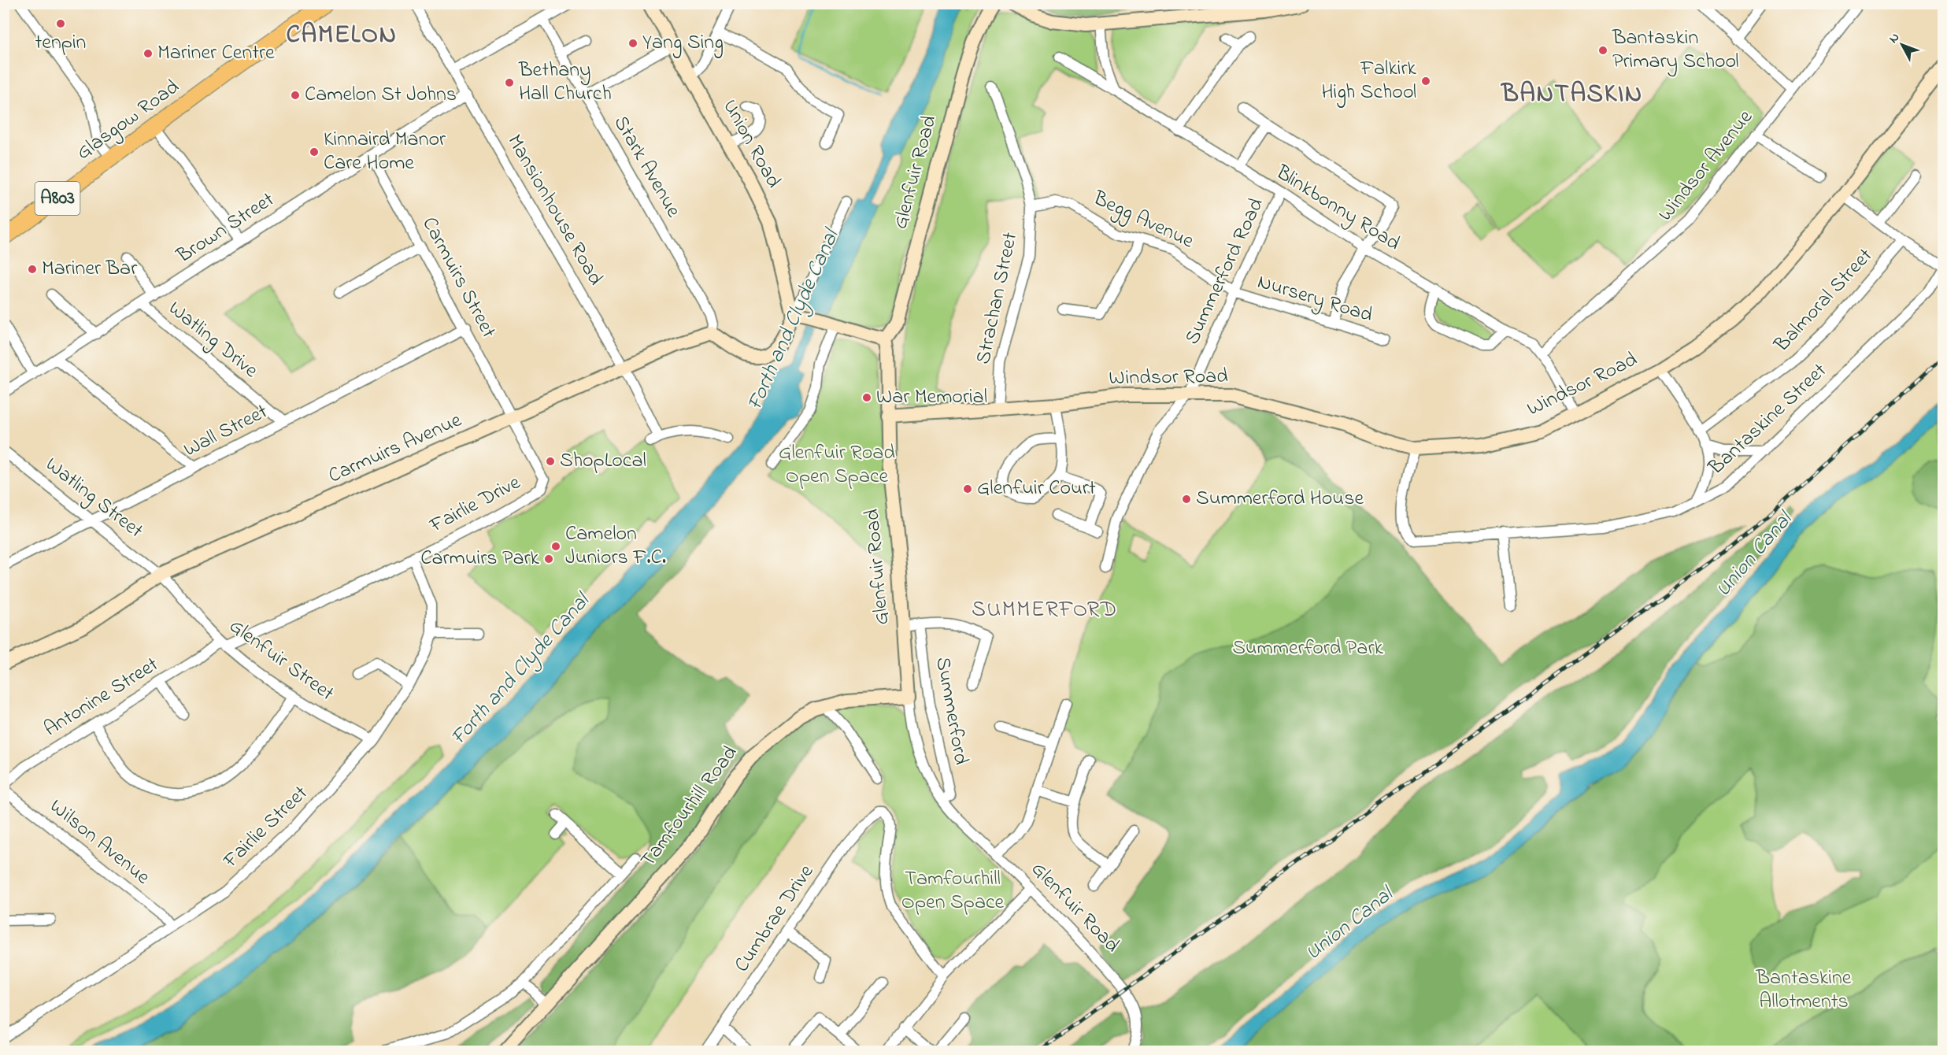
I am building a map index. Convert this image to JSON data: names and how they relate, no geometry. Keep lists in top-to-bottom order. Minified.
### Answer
{"streets":{"main road":["Glasgow Road","A803"],"street":["Union Road","Windsor Avenue","Stark Avenue","Glenfuir Road","Blinkbonny Road","Mansionhouse Road","Begg Avenue","Brown Street","Summerford Road","Carmuirs Street","Strachan Street","Nursery Road","Balmoral Street","Watling Drive","Windsor Road","Bantaskine Street","Wall Street","Carmuirs Avenue","Watling Street","Fairlie Drive","Glenfuir Street","Antonine Street","Summerford","Tamfourhill Road","Fairlie Street","Wilson Avenue","Cumbrae Drive"]},"crossings":[["Windsor Avenue","Blinkbonny Road"],["Stark Avenue","Carmuirs Avenue"],["Glenfuir Road","Windsor Road"],["Glenfuir Road","Summerford"],["Glenfuir Road","Tamfourhill Road"],["Blinkbonny Road","Summerford Road"],["Blinkbonny Road","Windsor Road"],["Mansionhouse Road","Brown Street"],["Mansionhouse Road","Carmuirs Avenue"],["Begg Avenue","Summerford Road"],["Begg Avenue","Strachan Street"],["Begg Avenue","Nursery Road"],["Brown Street","Carmuirs Street"],["Brown Street","Watling Drive"],["Summerford Road","Nursery Road"],["Summerford Road","Windsor Road"],["Carmuirs Street","Wall Street"],["Carmuirs Street","Carmuirs Avenue"],["Carmuirs Street","Fairlie Drive"],["Strachan Street","Windsor Road"],["Watling Drive","Wall Street"],["Windsor Road","Bantaskine Street"],["Wall Street","Watling Street"],["Carmuirs Avenue","Watling Street"],["Carmuirs Avenue","Fairlie Drive"],["Carmuirs Avenue","Glenfuir Street"],["Watling Street","Glenfuir Street"],["Fairlie Drive","Glenfuir Street"],["Fairlie Drive","Antonine Street"],["Fairlie Drive","Fairlie Street"],["Glenfuir Street","Antonine Street"],["Glenfuir Street","Fairlie Street"],["Antonine Street","Wilson Avenue"],["Fairlie Street","Wilson Avenue"]],"districts":["CAMELON","BANTASKIN","SUMMERFORD"],"water":["Forth and Clyde Canal","Union Canal"],"parks":["Glenfuir Road Open Space","Summerford Park","Tamfourhill Open Space","Bantaskine Allotments"],"places":["tenpin","Yang Sing","Bantaskin Primary School","Mariner Centre","Falkirk High School","Bethany Hall Church","Camelon St Johns","Kinnaird Manor Care Home","Mariner Bar","War Memorial","ShopLocal","Glenfuir Court","Summerford House","Camelon Juniors F.C.","Carmuirs Park"],"north":"top left"}
